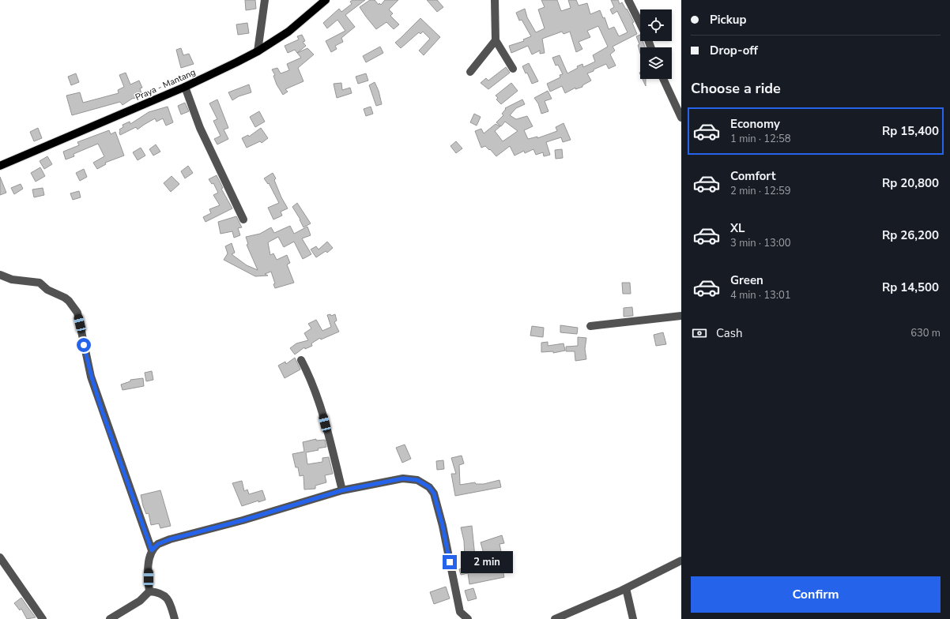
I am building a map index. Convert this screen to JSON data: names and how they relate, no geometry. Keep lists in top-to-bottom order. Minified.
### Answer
{"streets":{"main road":["Praya - Mantang"]},"page":{"banner":["Pickup","Drop-off"],"heading":"Choose a ride","list":[{"name":"Economy","note":"1 min · 12:58","value":"Rp 15,400"},{"name":"Comfort","note":"2 min · 12:59","value":"Rp 20,800"},{"name":"XL","note":"3 min · 13:00","value":"Rp 26,200"},{"name":"Green","note":"4 min · 13:01","value":"Rp 14,500"}],"pay":["Cash","630 m"],"bubble":"2 min","buttons":"Confirm"}}
